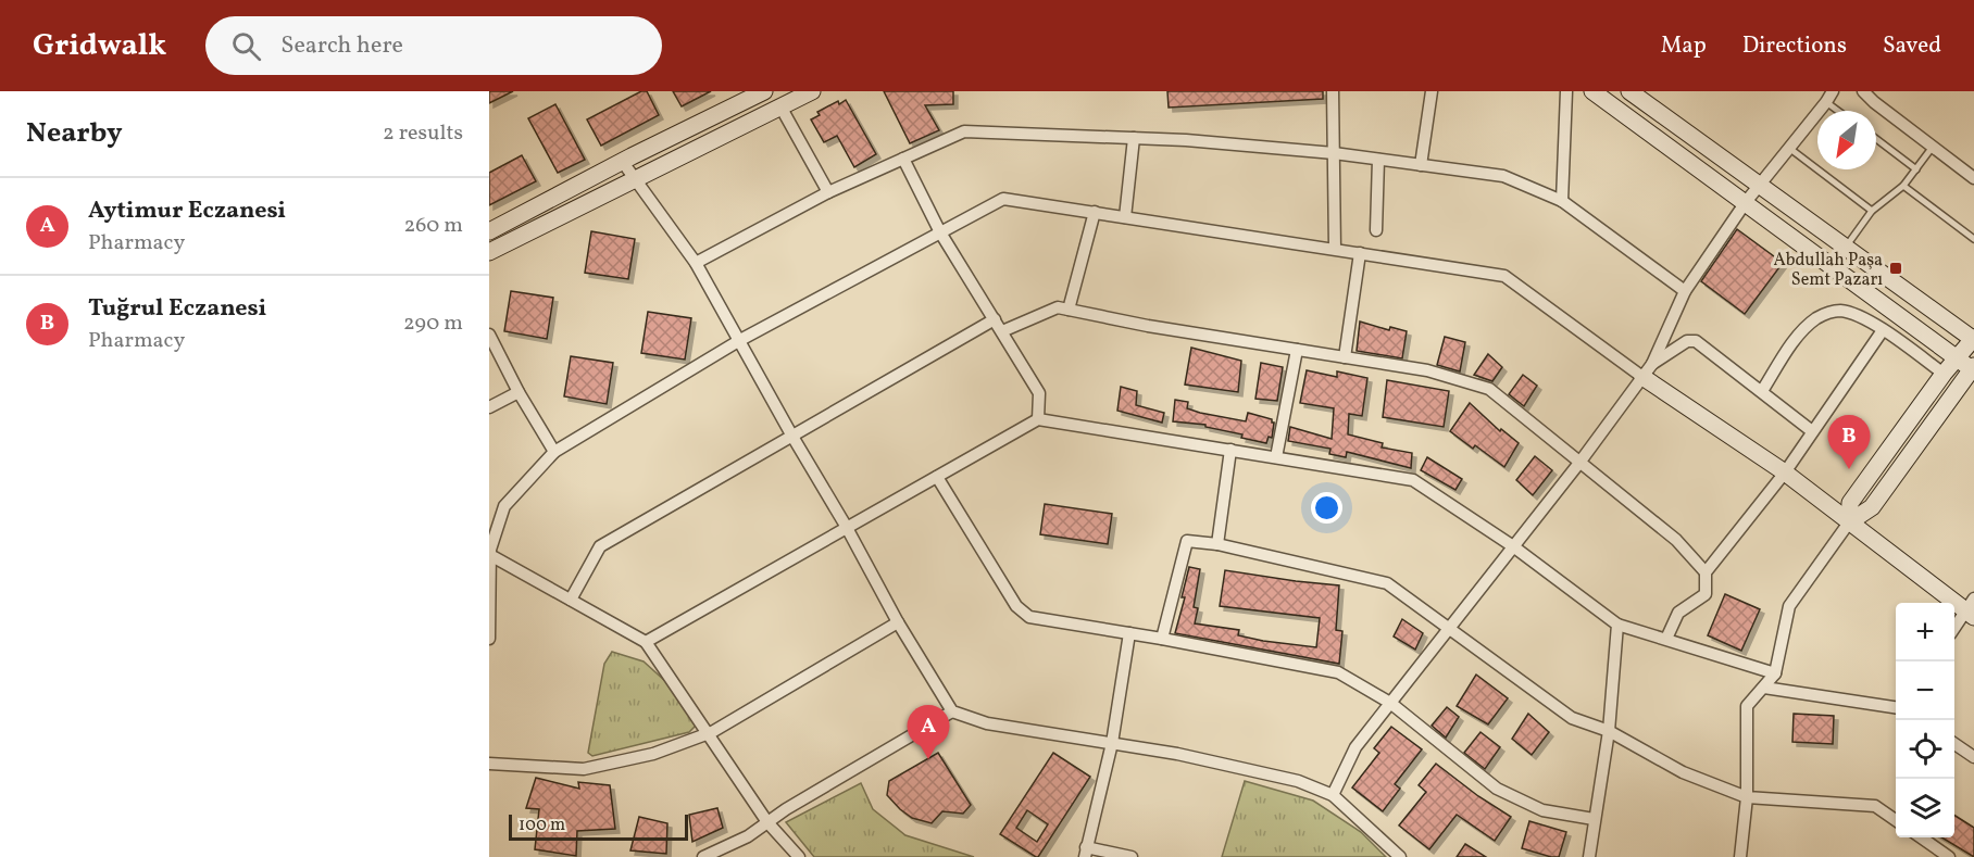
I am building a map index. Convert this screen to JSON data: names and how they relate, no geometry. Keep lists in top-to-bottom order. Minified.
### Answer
{"places":{"transit":["Abdullah Paşa Semt Pazarı"]},"scale_bar":"100 m","north":"bottom left","page":{"header":"Gridwalk","search":"Search here","nav":["Map","Directions","Saved"],"heading":["Nearby","2 results"],"list":[{"mark":"A","name":"Aytimur Eczanesi","note":"Pharmacy","value":"260 m"},{"mark":"B","name":"Tuğrul Eczanesi","note":"Pharmacy","value":"290 m"}],"pins":["B","A"],"map_buttons":["+","−"],"scale":"100 m"}}
